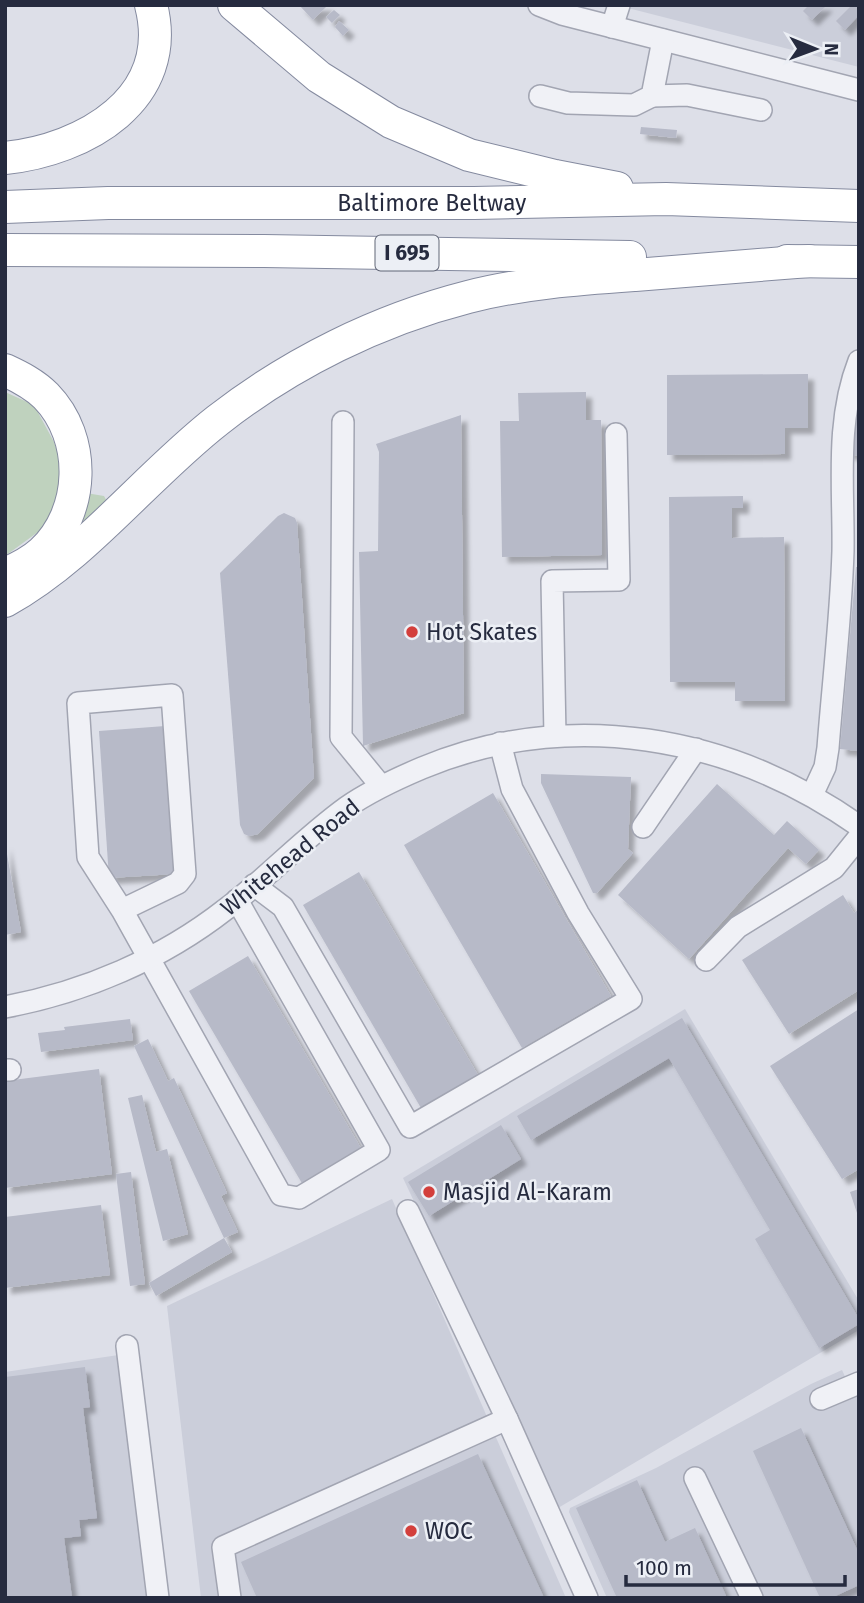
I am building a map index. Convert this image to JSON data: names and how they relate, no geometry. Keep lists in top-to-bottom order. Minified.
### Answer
{"streets":{"highway":["Baltimore Beltway","I 695"],"street":["Whitehead Road"]},"places":["Hot Skates","Masjid Al-Karam","WOC"],"scale_bar":"100 m","north":"right"}
